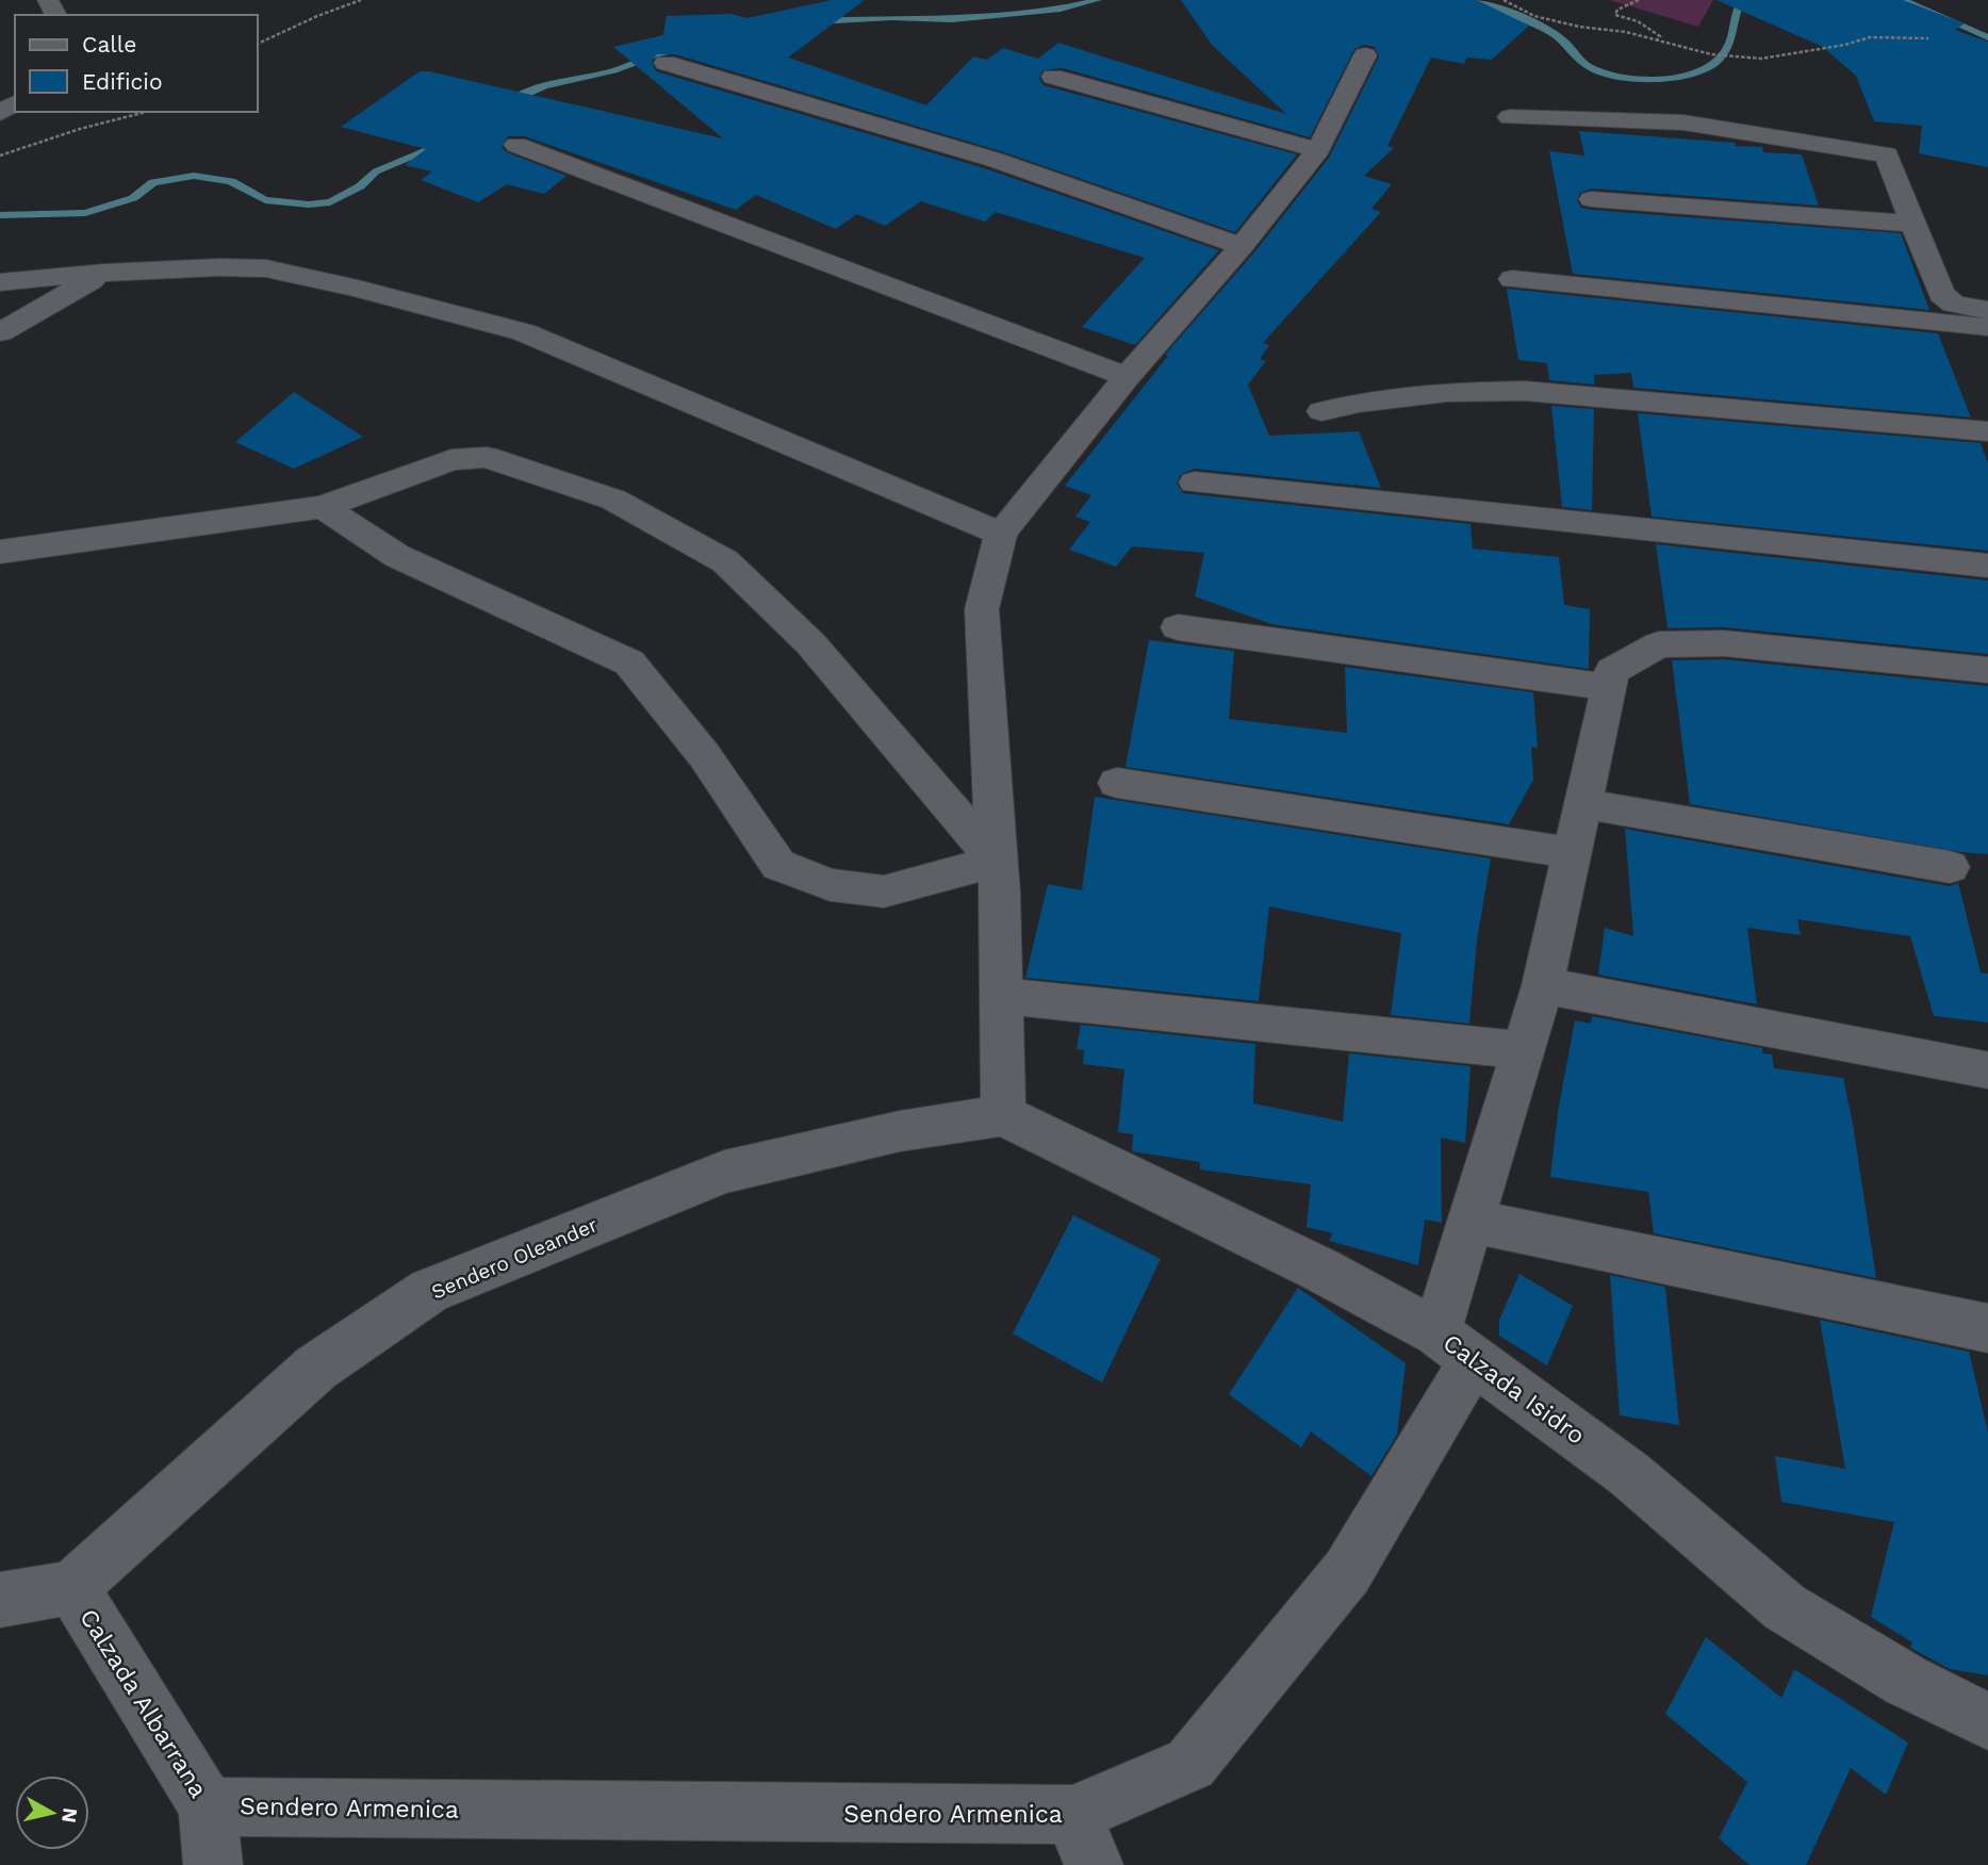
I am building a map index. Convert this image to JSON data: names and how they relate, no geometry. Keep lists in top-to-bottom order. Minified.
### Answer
{"streets":{"street":["Sendero Oleander","Calzada Isidro","Calzada Albarrana","Sendero Armenica"]},"crossings":[["Sendero Oleander","Calzada Isidro"],["Sendero Oleander","Calzada Albarrana"],["Calzada Isidro","Sendero Armenica"],["Calzada Albarrana","Sendero Armenica"]],"legend":["Calle","Edificio"],"north":"right"}
